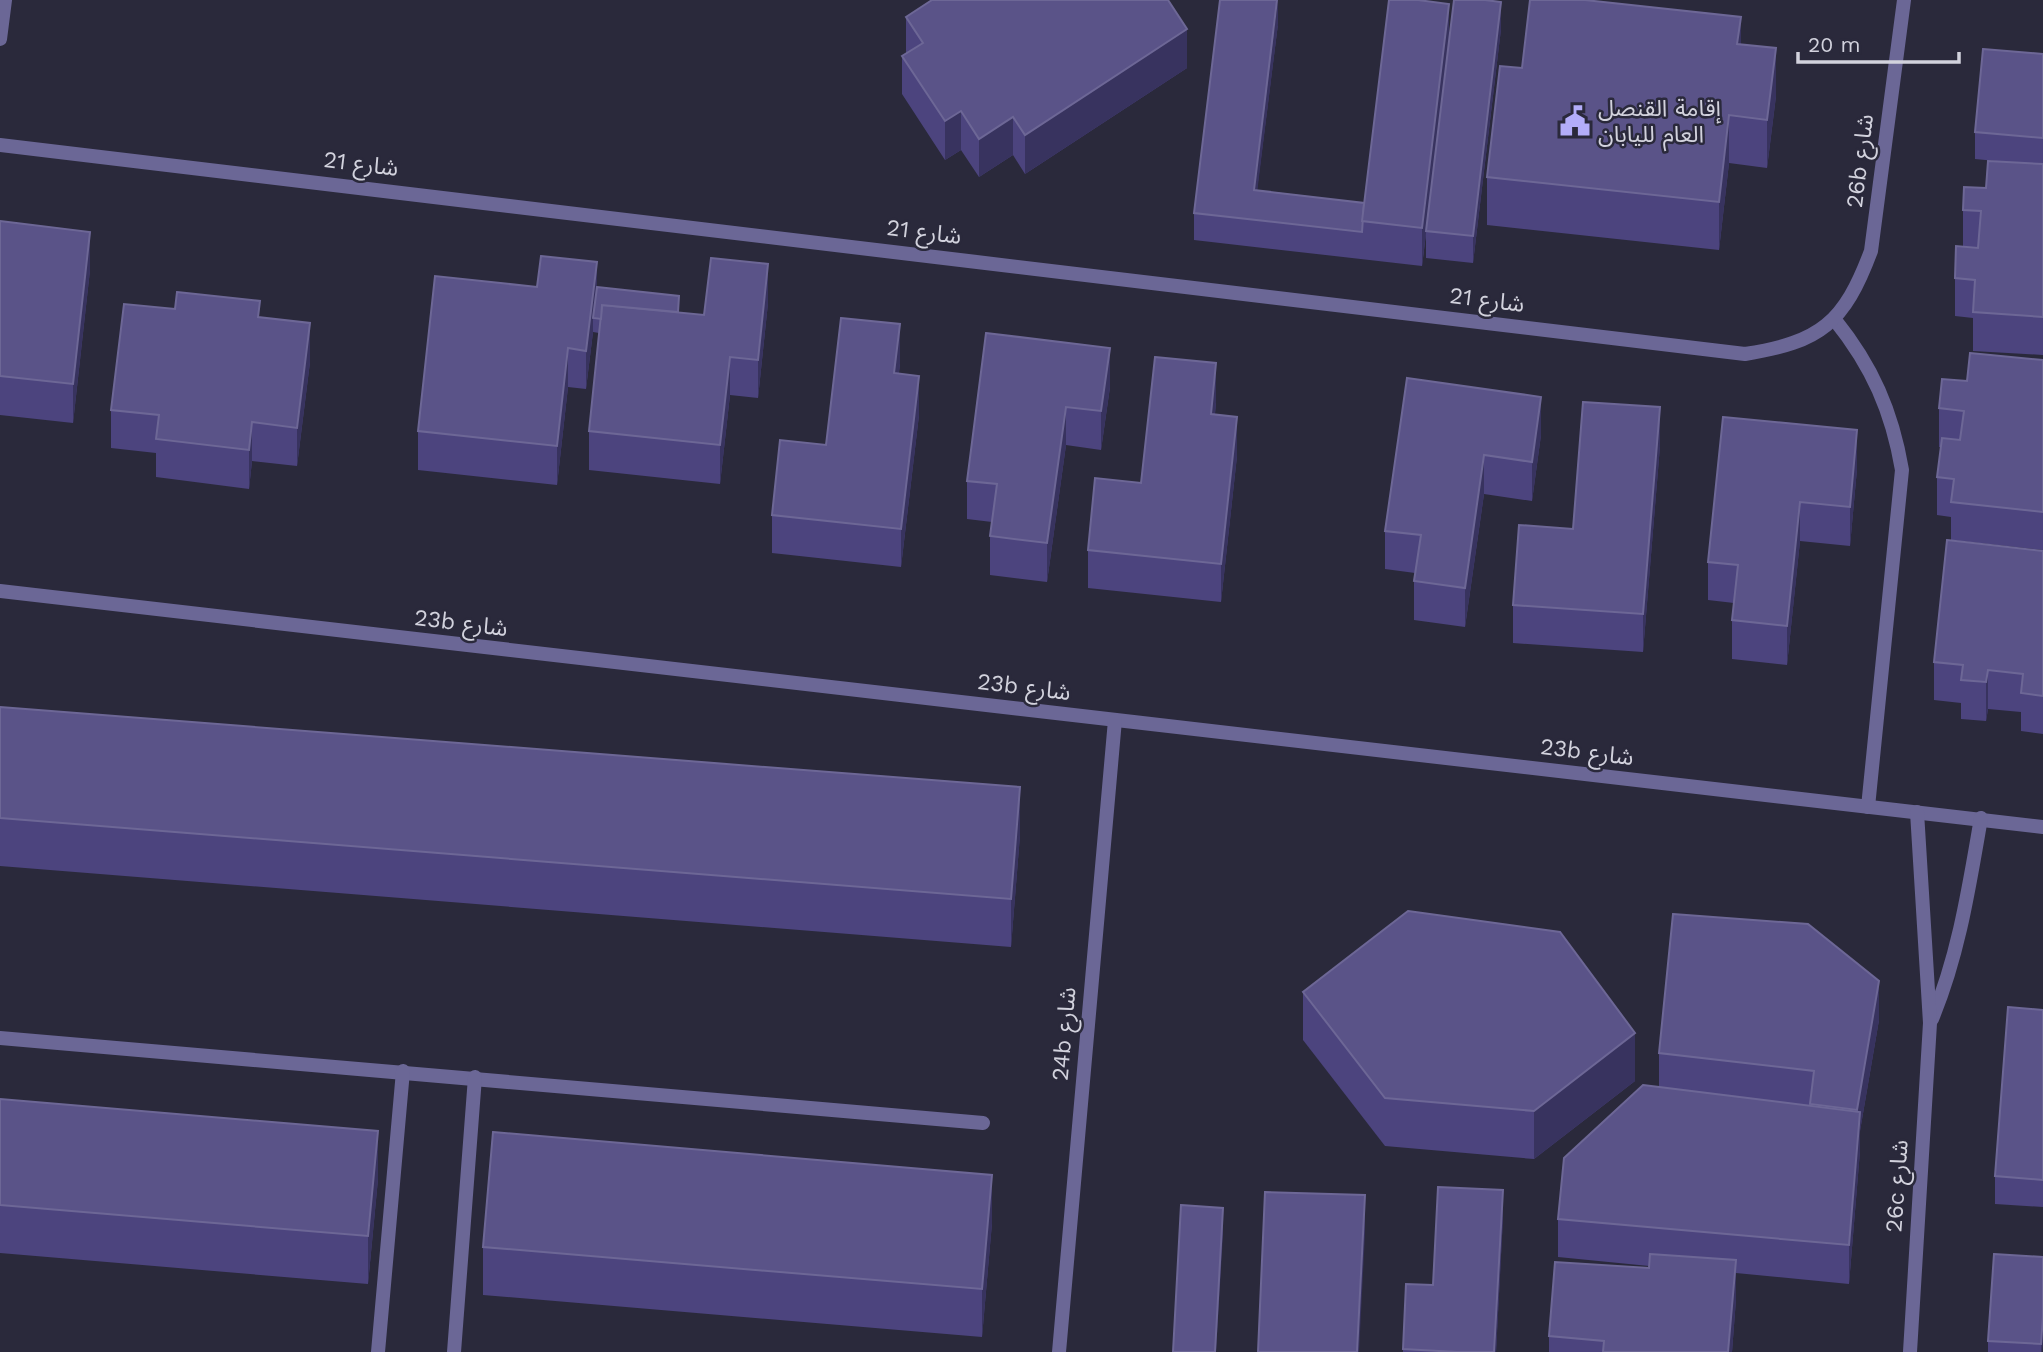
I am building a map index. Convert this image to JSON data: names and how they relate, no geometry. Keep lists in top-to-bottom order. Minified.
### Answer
{"streets":{"street":["26b شارع","شارع 21","23b شارع","24b شارع","26c شارع"]},"crossings":[["26b شارع","شارع 21"],["23b شارع","24b شارع"],["23b شارع","26c شارع"]],"places":{"public building":["إقامة القنصل العام لليابان"]},"scale_bar":"20 m"}
